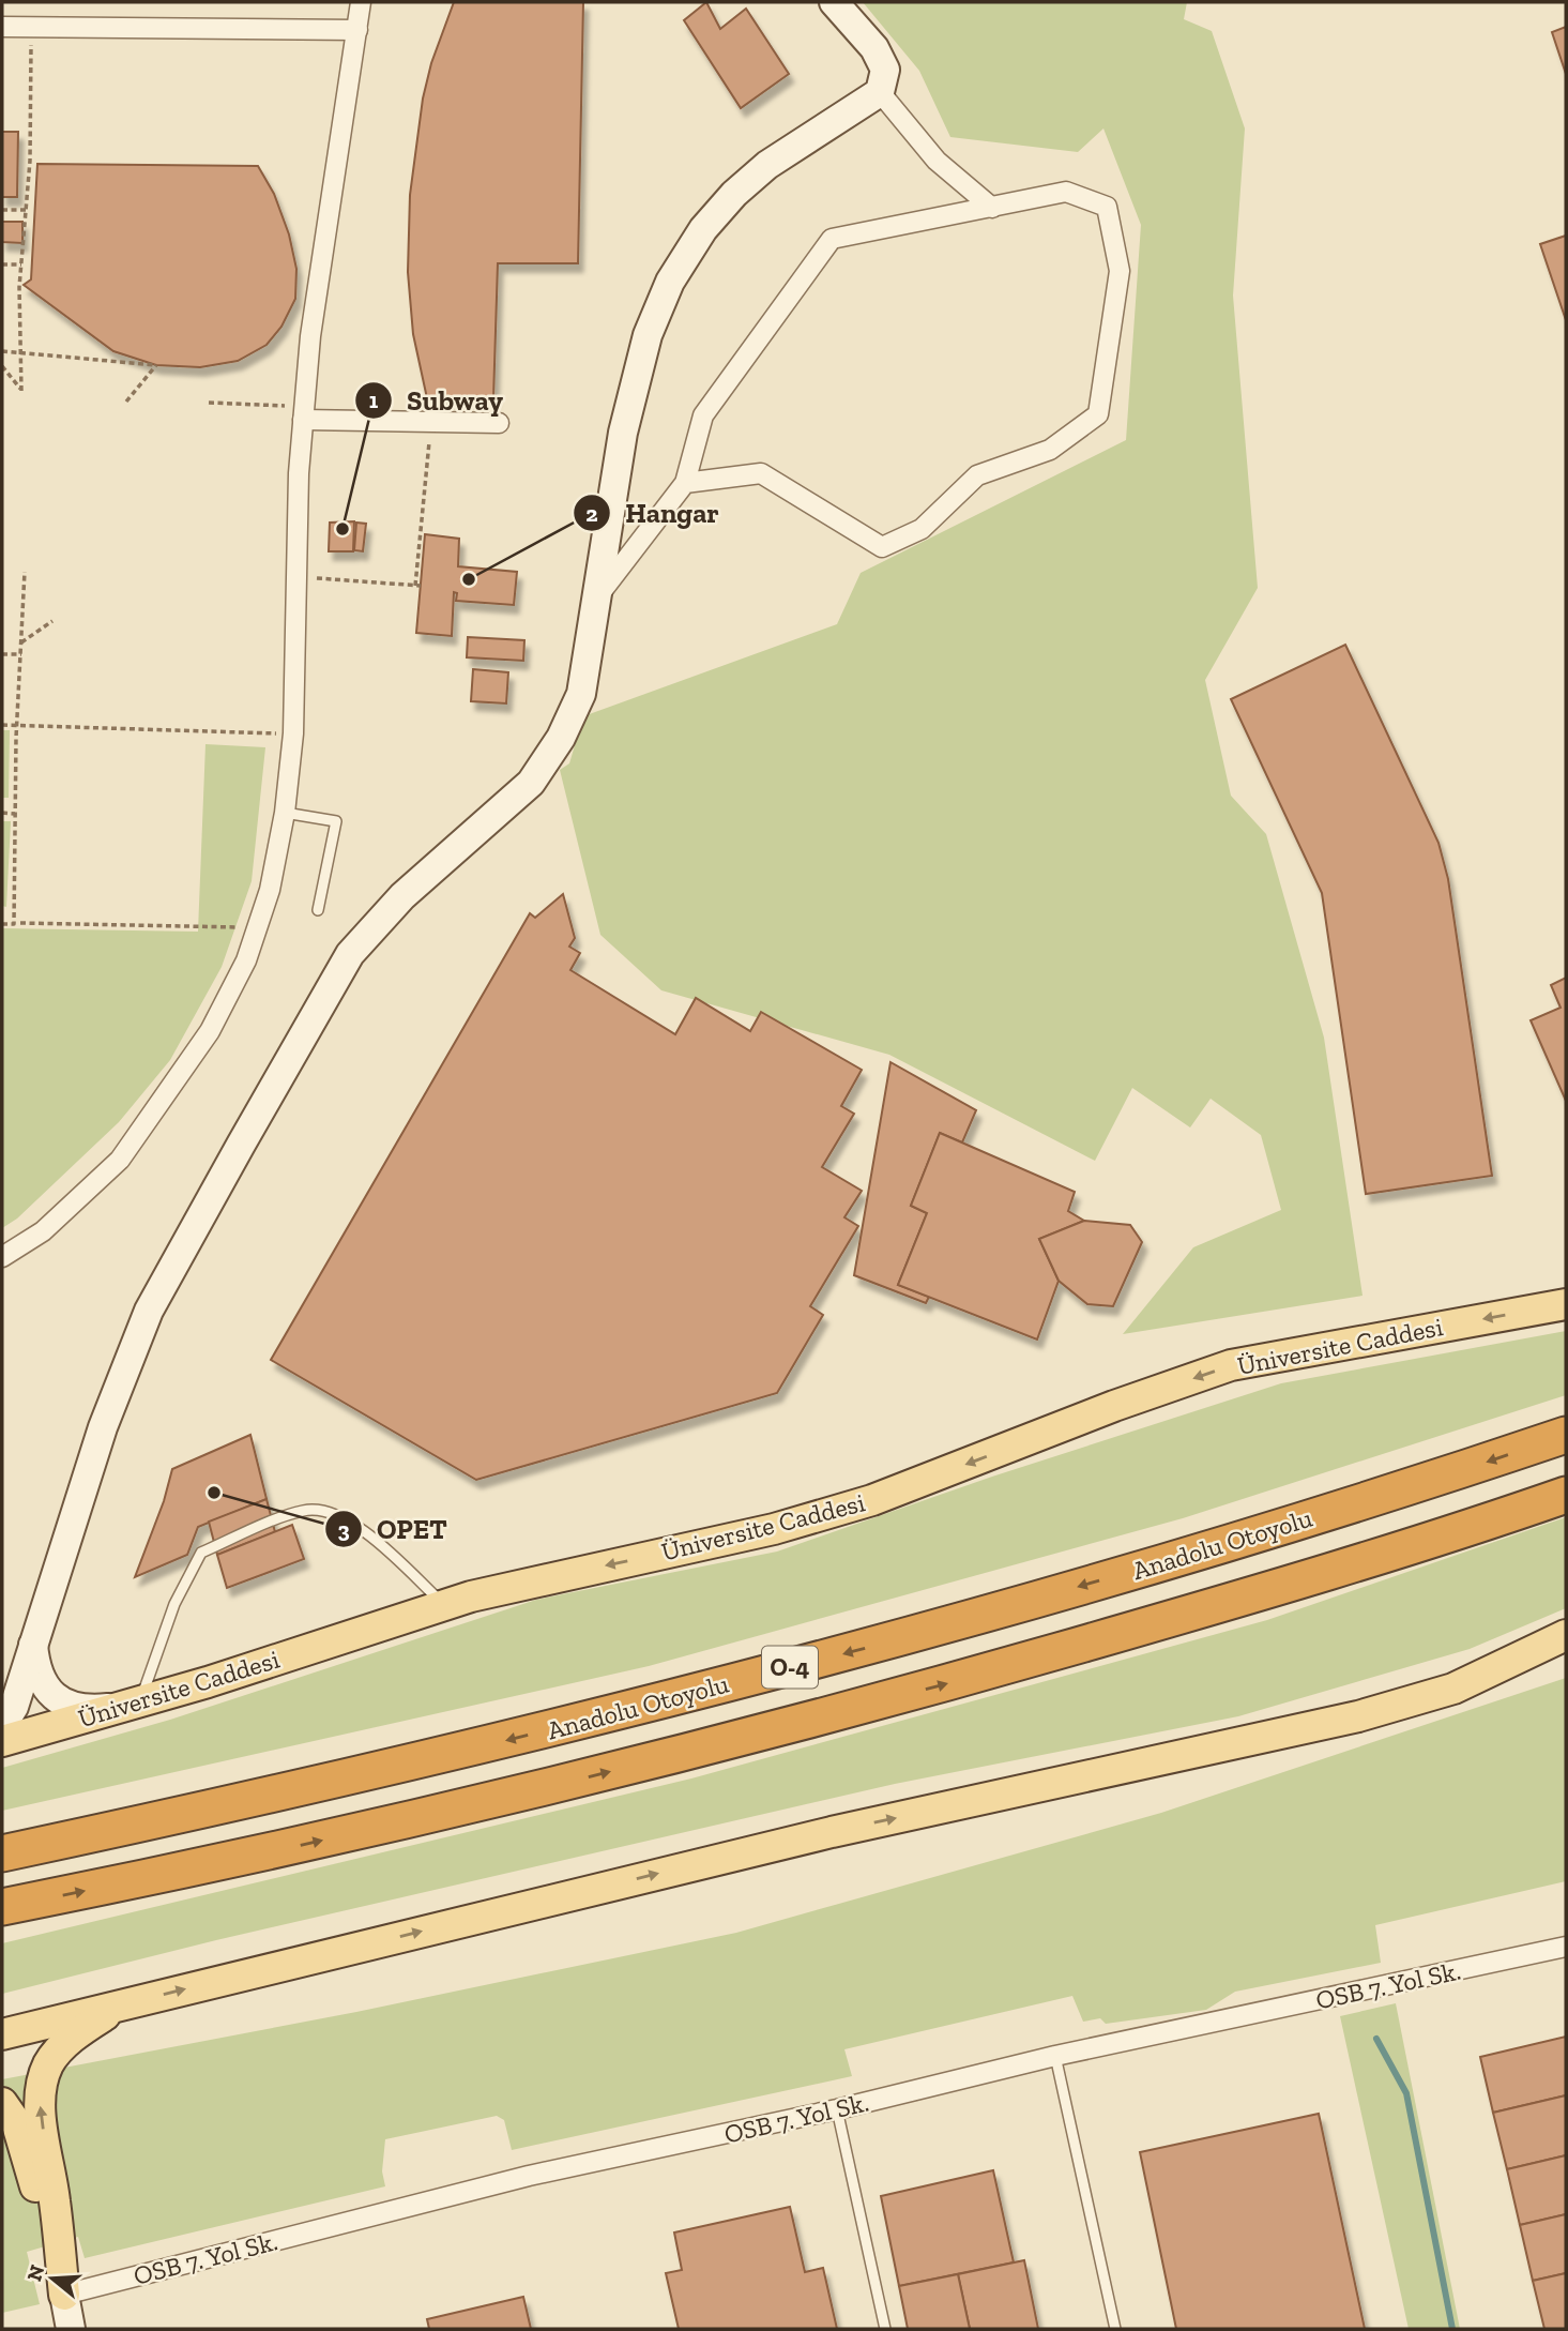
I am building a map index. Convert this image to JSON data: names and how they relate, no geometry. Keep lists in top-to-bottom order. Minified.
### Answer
{"streets":{"highway":["Anadolu Otoyolu","O-4"],"main road":["Üniversite Caddesi"],"street":["OSB 7. Yol Sk."]},"one_way":["Üniversite Caddesi"],"places":["Subway","Hangar","OPET"],"north":"left"}
